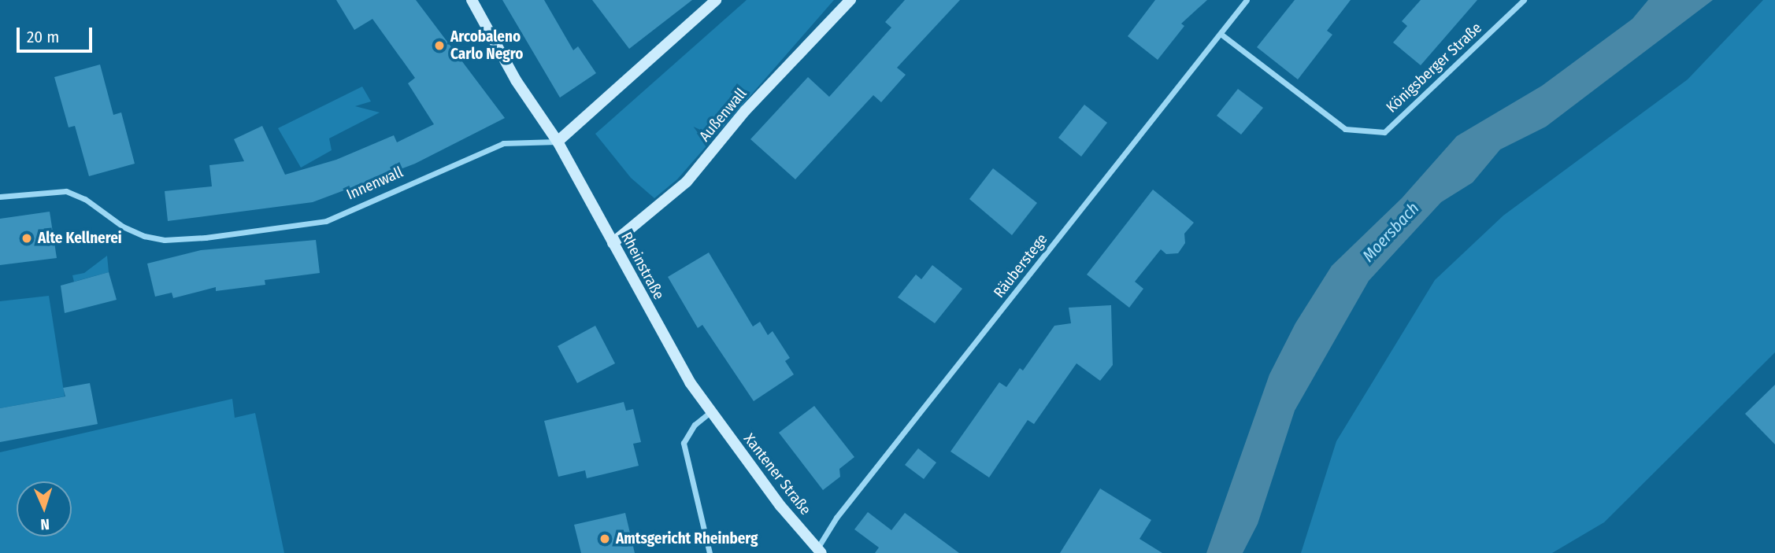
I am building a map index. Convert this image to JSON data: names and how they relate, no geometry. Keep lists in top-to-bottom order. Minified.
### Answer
{"streets":{"street":["Königsberger Straße","Außenwall","Innenwall","Rheinstraße","Räuberstege","Xantener Straße"]},"crossings":[["Königsberger Straße","Räuberstege"],["Außenwall","Rheinstraße"],["Innenwall","Rheinstraße"],["Rheinstraße","Xantener Straße"],["Räuberstege","Xantener Straße"]],"water":["Moersbach"],"places":["Arcobaleno Carlo Negro","Alte Kellnerei","Amtsgericht Rheinberg"],"scale_bar":"20 m","north":"bottom"}
